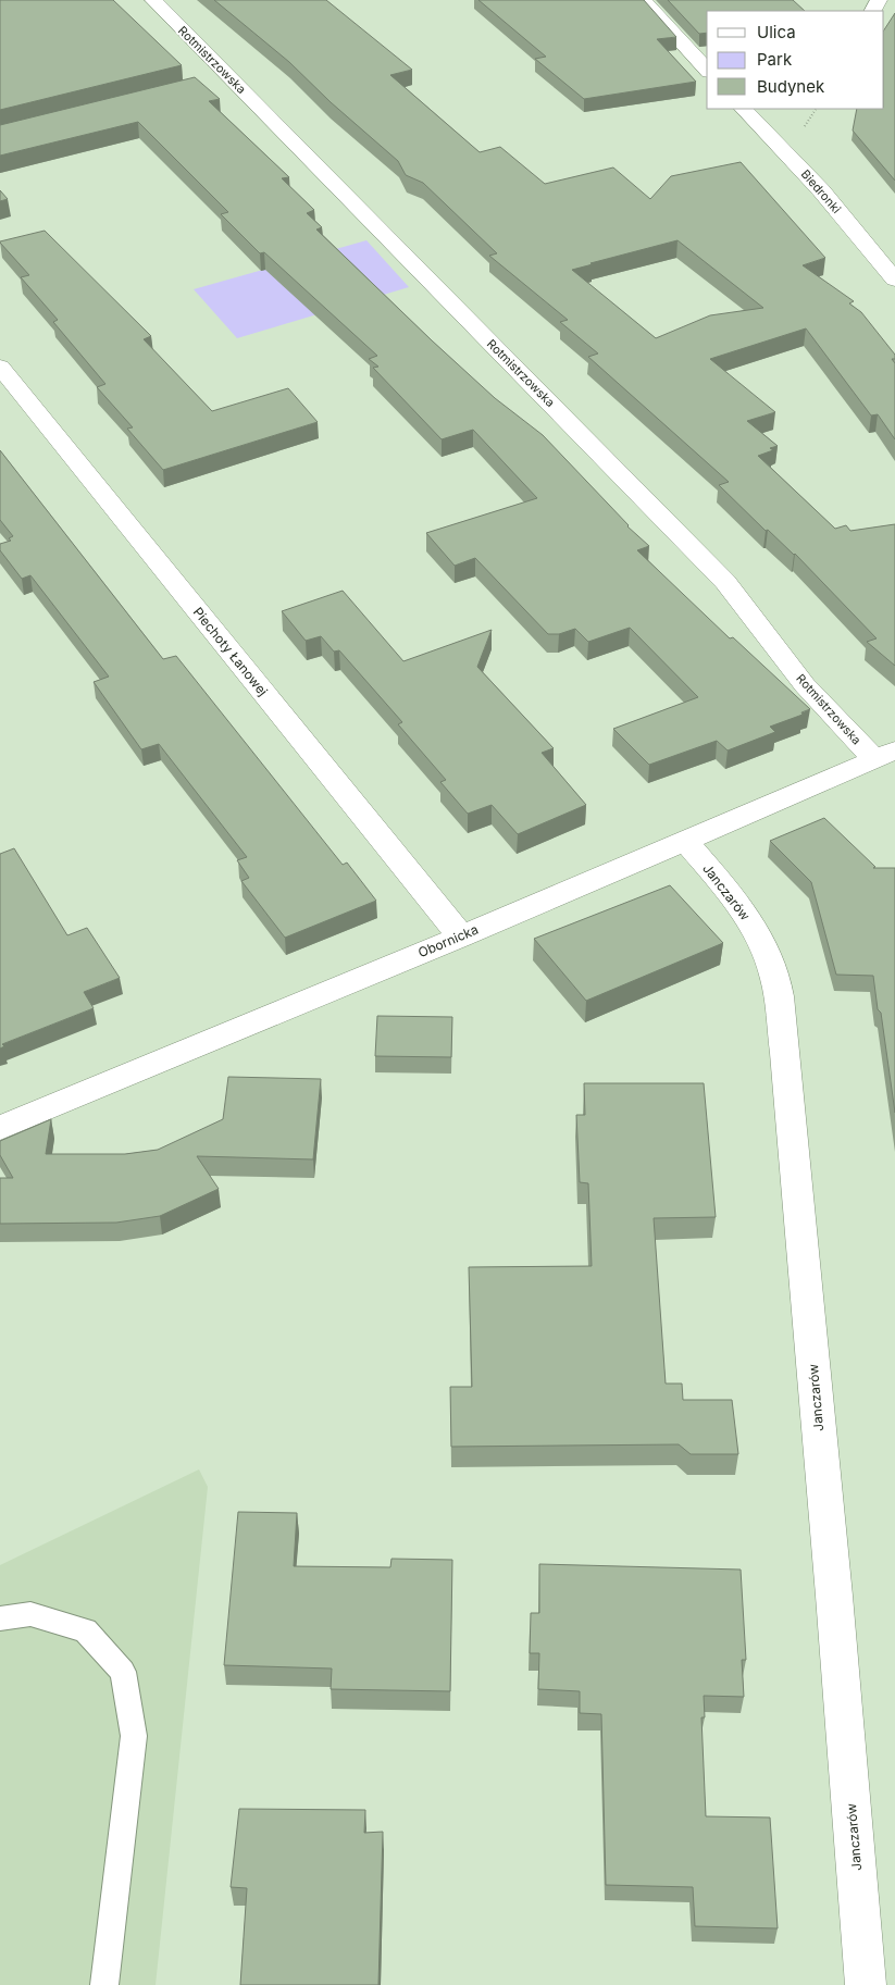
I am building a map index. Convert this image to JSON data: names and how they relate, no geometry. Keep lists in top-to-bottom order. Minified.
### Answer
{"streets":{"street":["Rotmistrzowska","Biedronki","Piechoty Łanowej","Janczarów","Obornicka"]},"crossings":[["Rotmistrzowska","Obornicka"],["Piechoty Łanowej","Obornicka"],["Janczarów","Obornicka"]],"legend":["Ulica","Park","Budynek"]}
